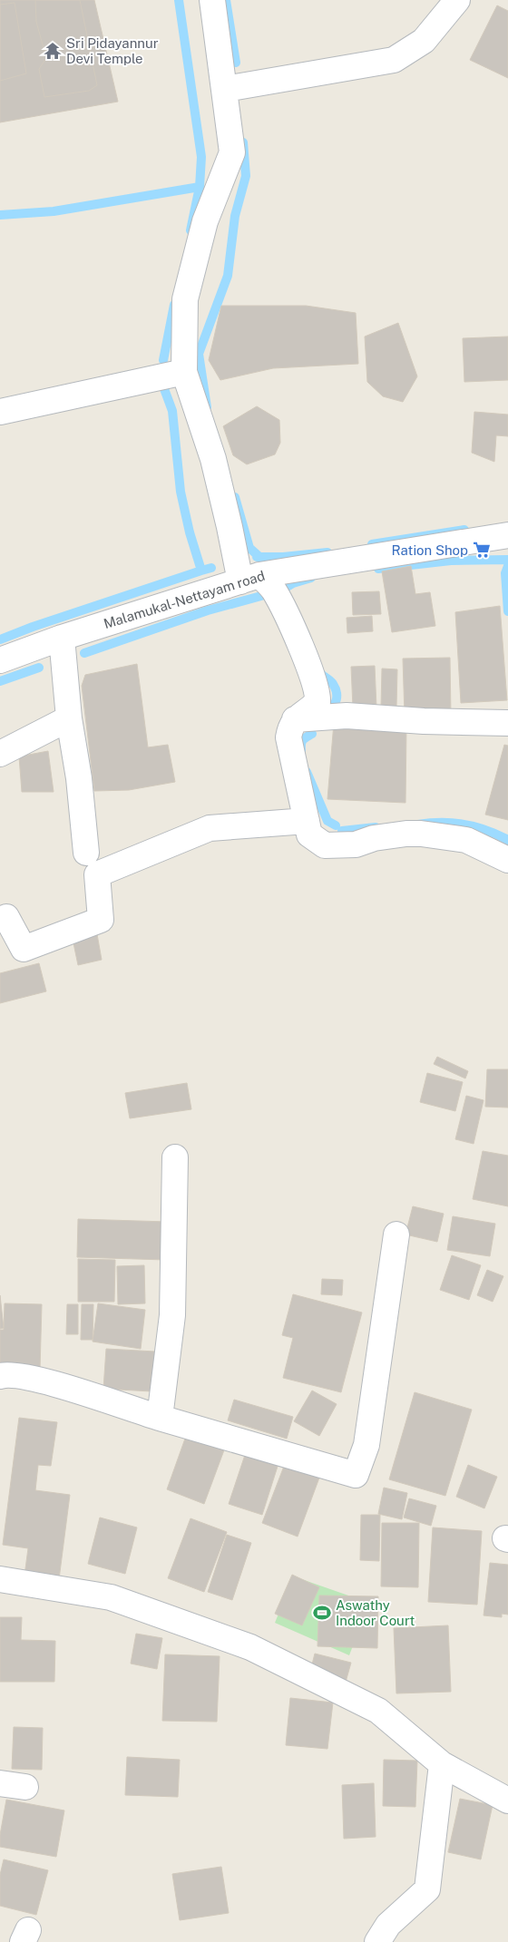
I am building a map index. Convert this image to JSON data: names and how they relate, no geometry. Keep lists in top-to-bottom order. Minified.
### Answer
{"streets":{"street":["Malamukal-Nettayam road"]},"places":{"temple":["Sri Pidayannur Devi Temple"],"supermarket":["Ration Shop"],"sports":["Aswathy Indoor Court"]}}
